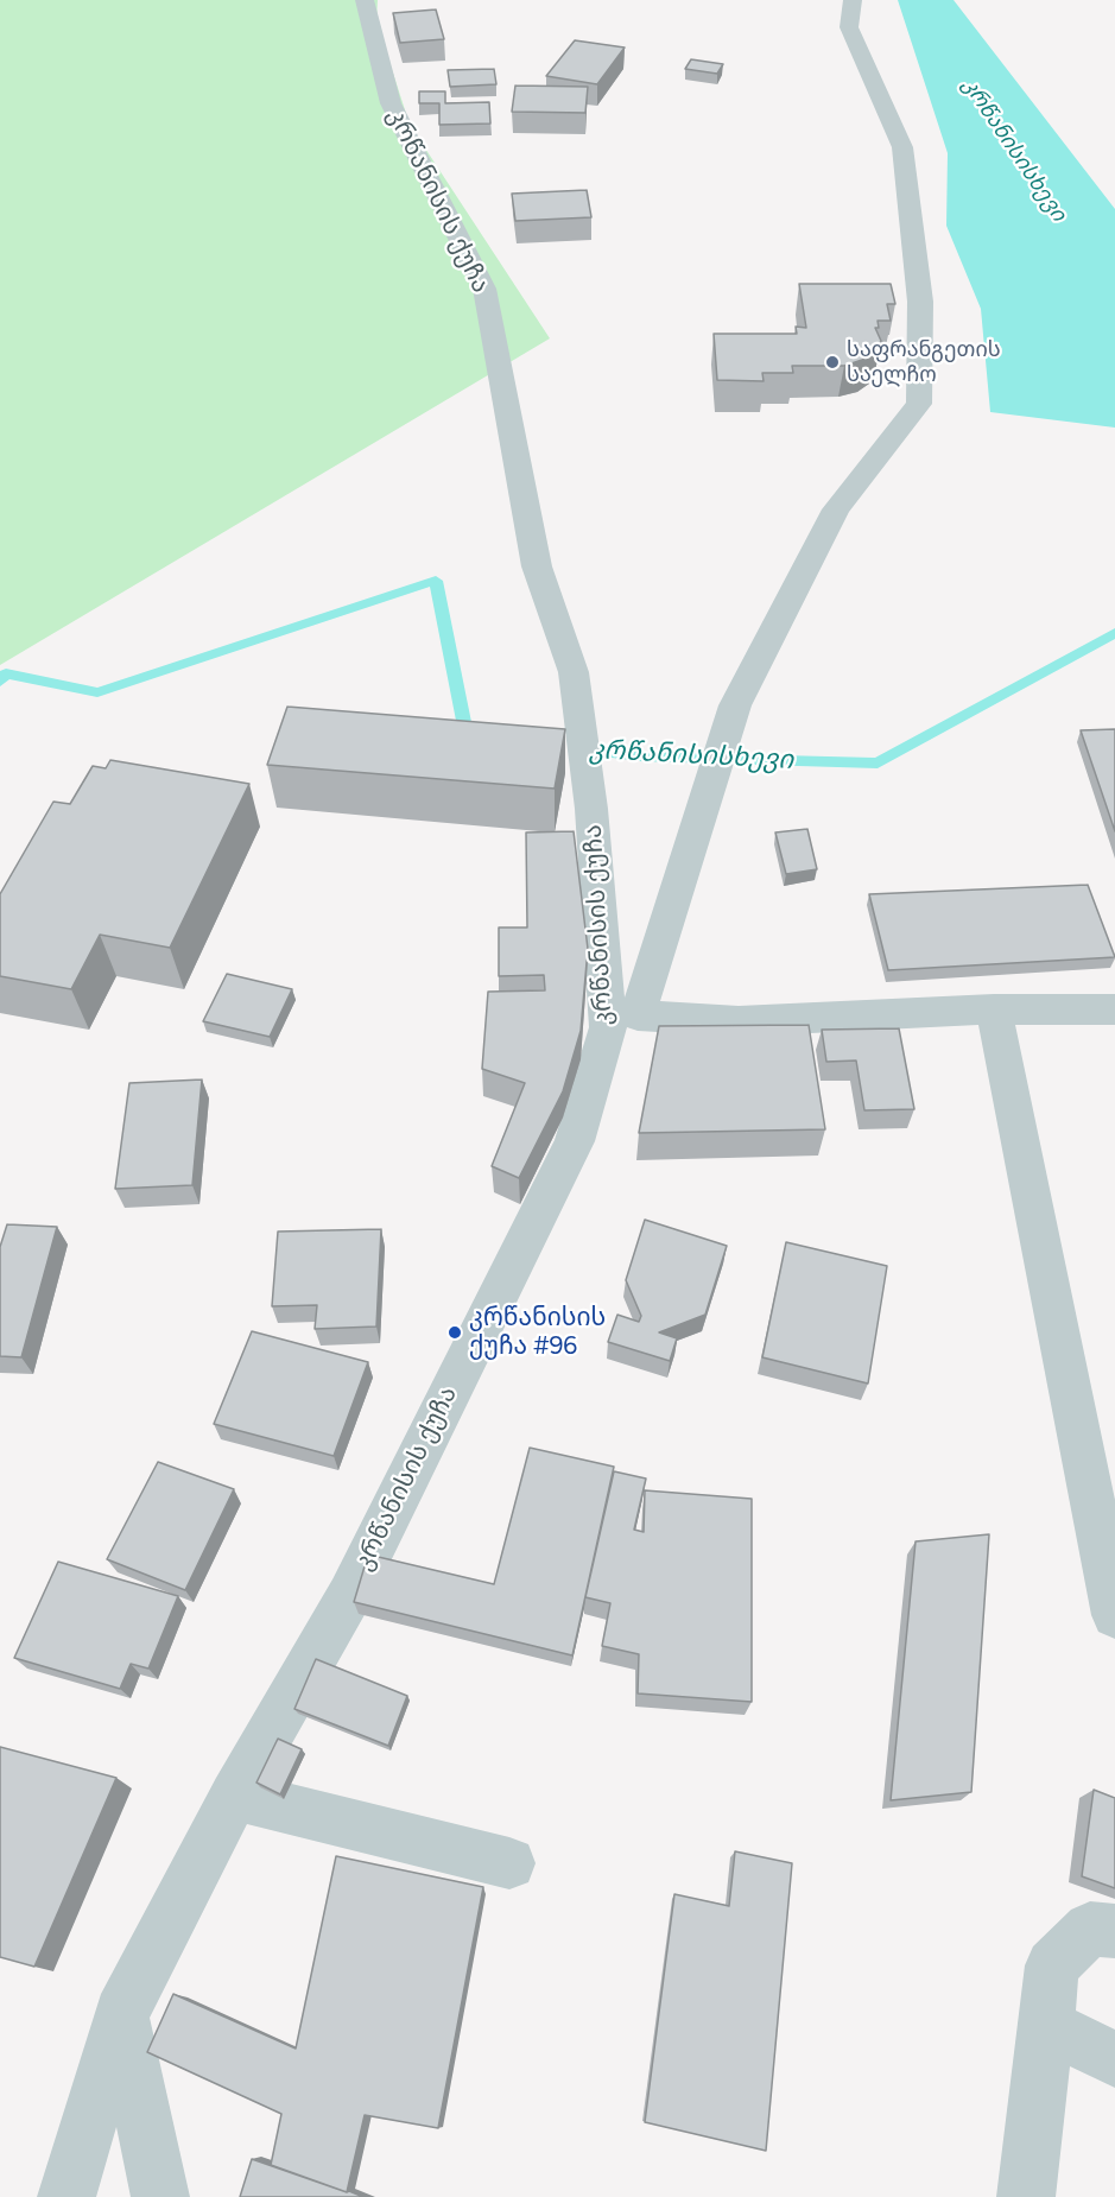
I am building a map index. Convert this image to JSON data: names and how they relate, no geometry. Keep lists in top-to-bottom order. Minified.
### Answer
{"streets":{"street":["კრწანისის ქუჩა"]},"water":["კრწანისისხევი"],"places":["საფრანგეთის საელჩო","კრწანისის ქუჩა #96"]}
